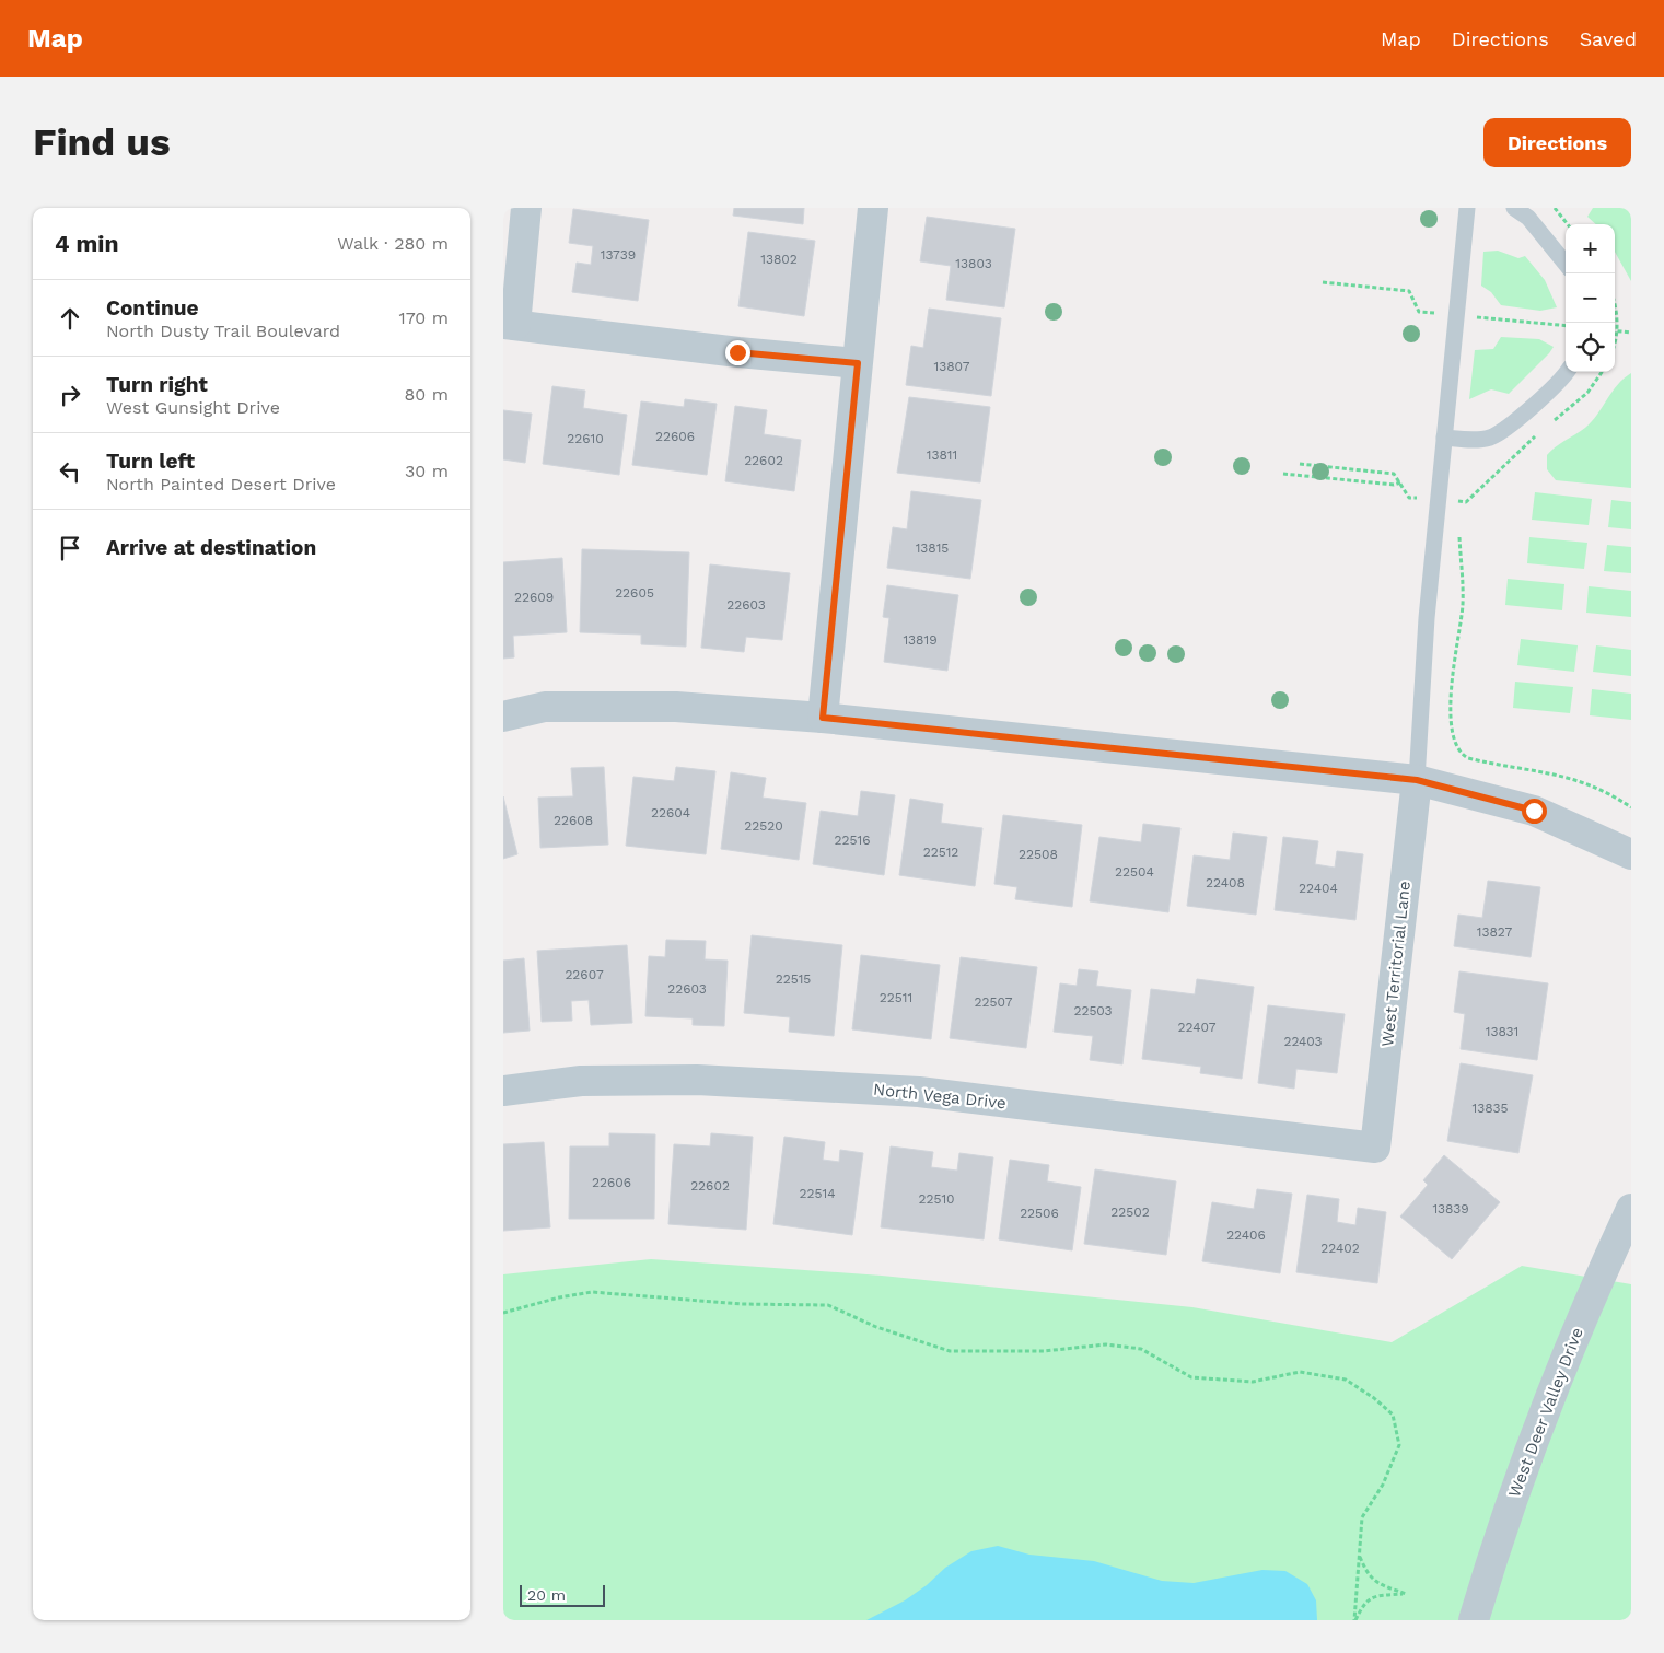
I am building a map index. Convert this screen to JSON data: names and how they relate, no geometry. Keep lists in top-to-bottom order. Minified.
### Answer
{"streets":{"street":["West Territorial Lane","North Vega Drive","West Deer Valley Drive"]},"crossings":[["West Territorial Lane","North Vega Drive"]],"house_numbers":["13739","13802","13803","13807","22606","22610","13811","22602","13815","22605","22609","22603","13819","22604","22608","22520","22516","22512","22508","22504","22408","22404","13827","22607","22515","22603","22511","22507","22503","22407","13831","22403","13835","22606","22602","22514","22510","13839","22502","22506","22406","22402"],"scale_bar":"20 m","page":{"header":"Map","nav":["Map","Directions","Saved"],"buttons":"Directions","title":"Find us","heading":["4 min","Walk · 280 m"],"map_buttons":["+","−"],"list":[["Continue","North Dusty Trail Boulevard","170 m"],["Turn right","West Gunsight Drive","80 m"],["Turn left","North Painted Desert Drive","30 m"],"Arrive at destination"],"scale":"20 m"}}
